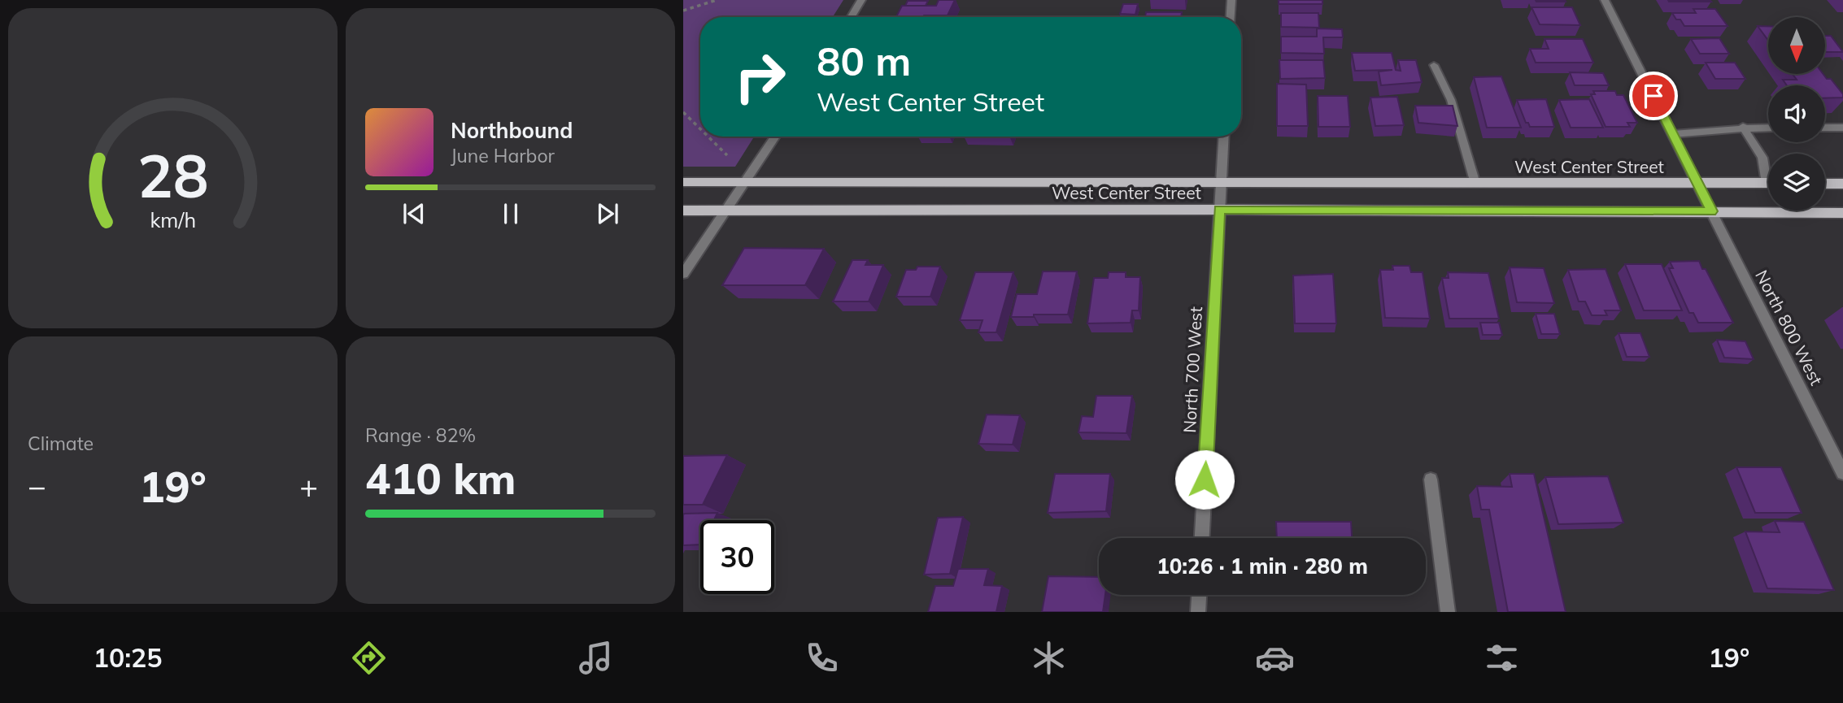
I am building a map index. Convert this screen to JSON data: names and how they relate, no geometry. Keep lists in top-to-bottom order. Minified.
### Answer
{"streets":{"main road":["West Center Street"],"street":["North 800 West","North 700 West"]},"crossings":[["West Center Street","North 800 West"],["West Center Street","North 700 West"]],"north":"bottom","page":{"turn":["80 m","West Center Street"],"song":["Northbound","June Harbor"],"tile":["Climate",["Range · 82%","410 km"]],"heat":["−","19°","+"],"limit":"30","trip":"10:26 · 1 min · 280 m","tabs":["10:25","19°"],"gauge":["28","km/h"]}}
